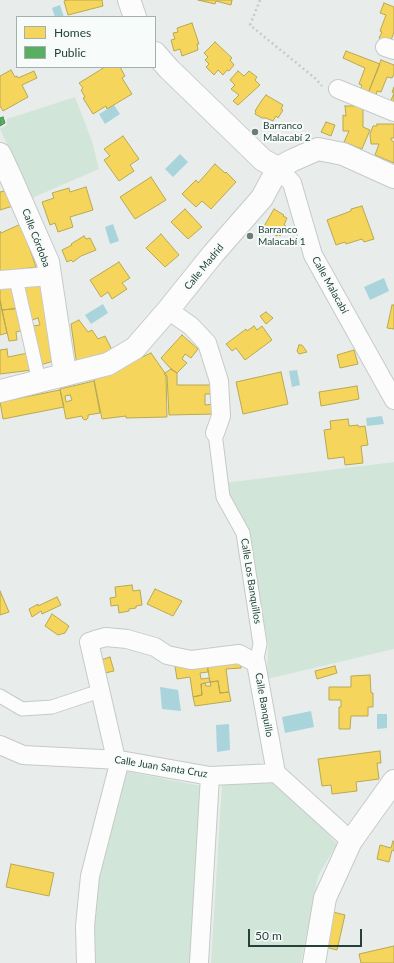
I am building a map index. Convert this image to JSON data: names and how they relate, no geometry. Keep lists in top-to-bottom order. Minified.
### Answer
{"streets":{"street":["Calle Córdoba","Calle Madrid","Calle Malacabí","Calle Los Banquillos","Calle Banquillo","Calle Juan Santa Cruz"]},"crossings":[["Calle Córdoba","Calle Madrid"],["Calle Madrid","Calle Malacabí"],["Calle Madrid","Calle Los Banquillos"],["Calle Los Banquillos","Calle Banquillo"],["Calle Banquillo","Calle Juan Santa Cruz"]],"places":["Barranco Malacabí 2","Barranco Malacabí 1"],"legend":["Homes","Public"],"scale_bar":"50 m"}
